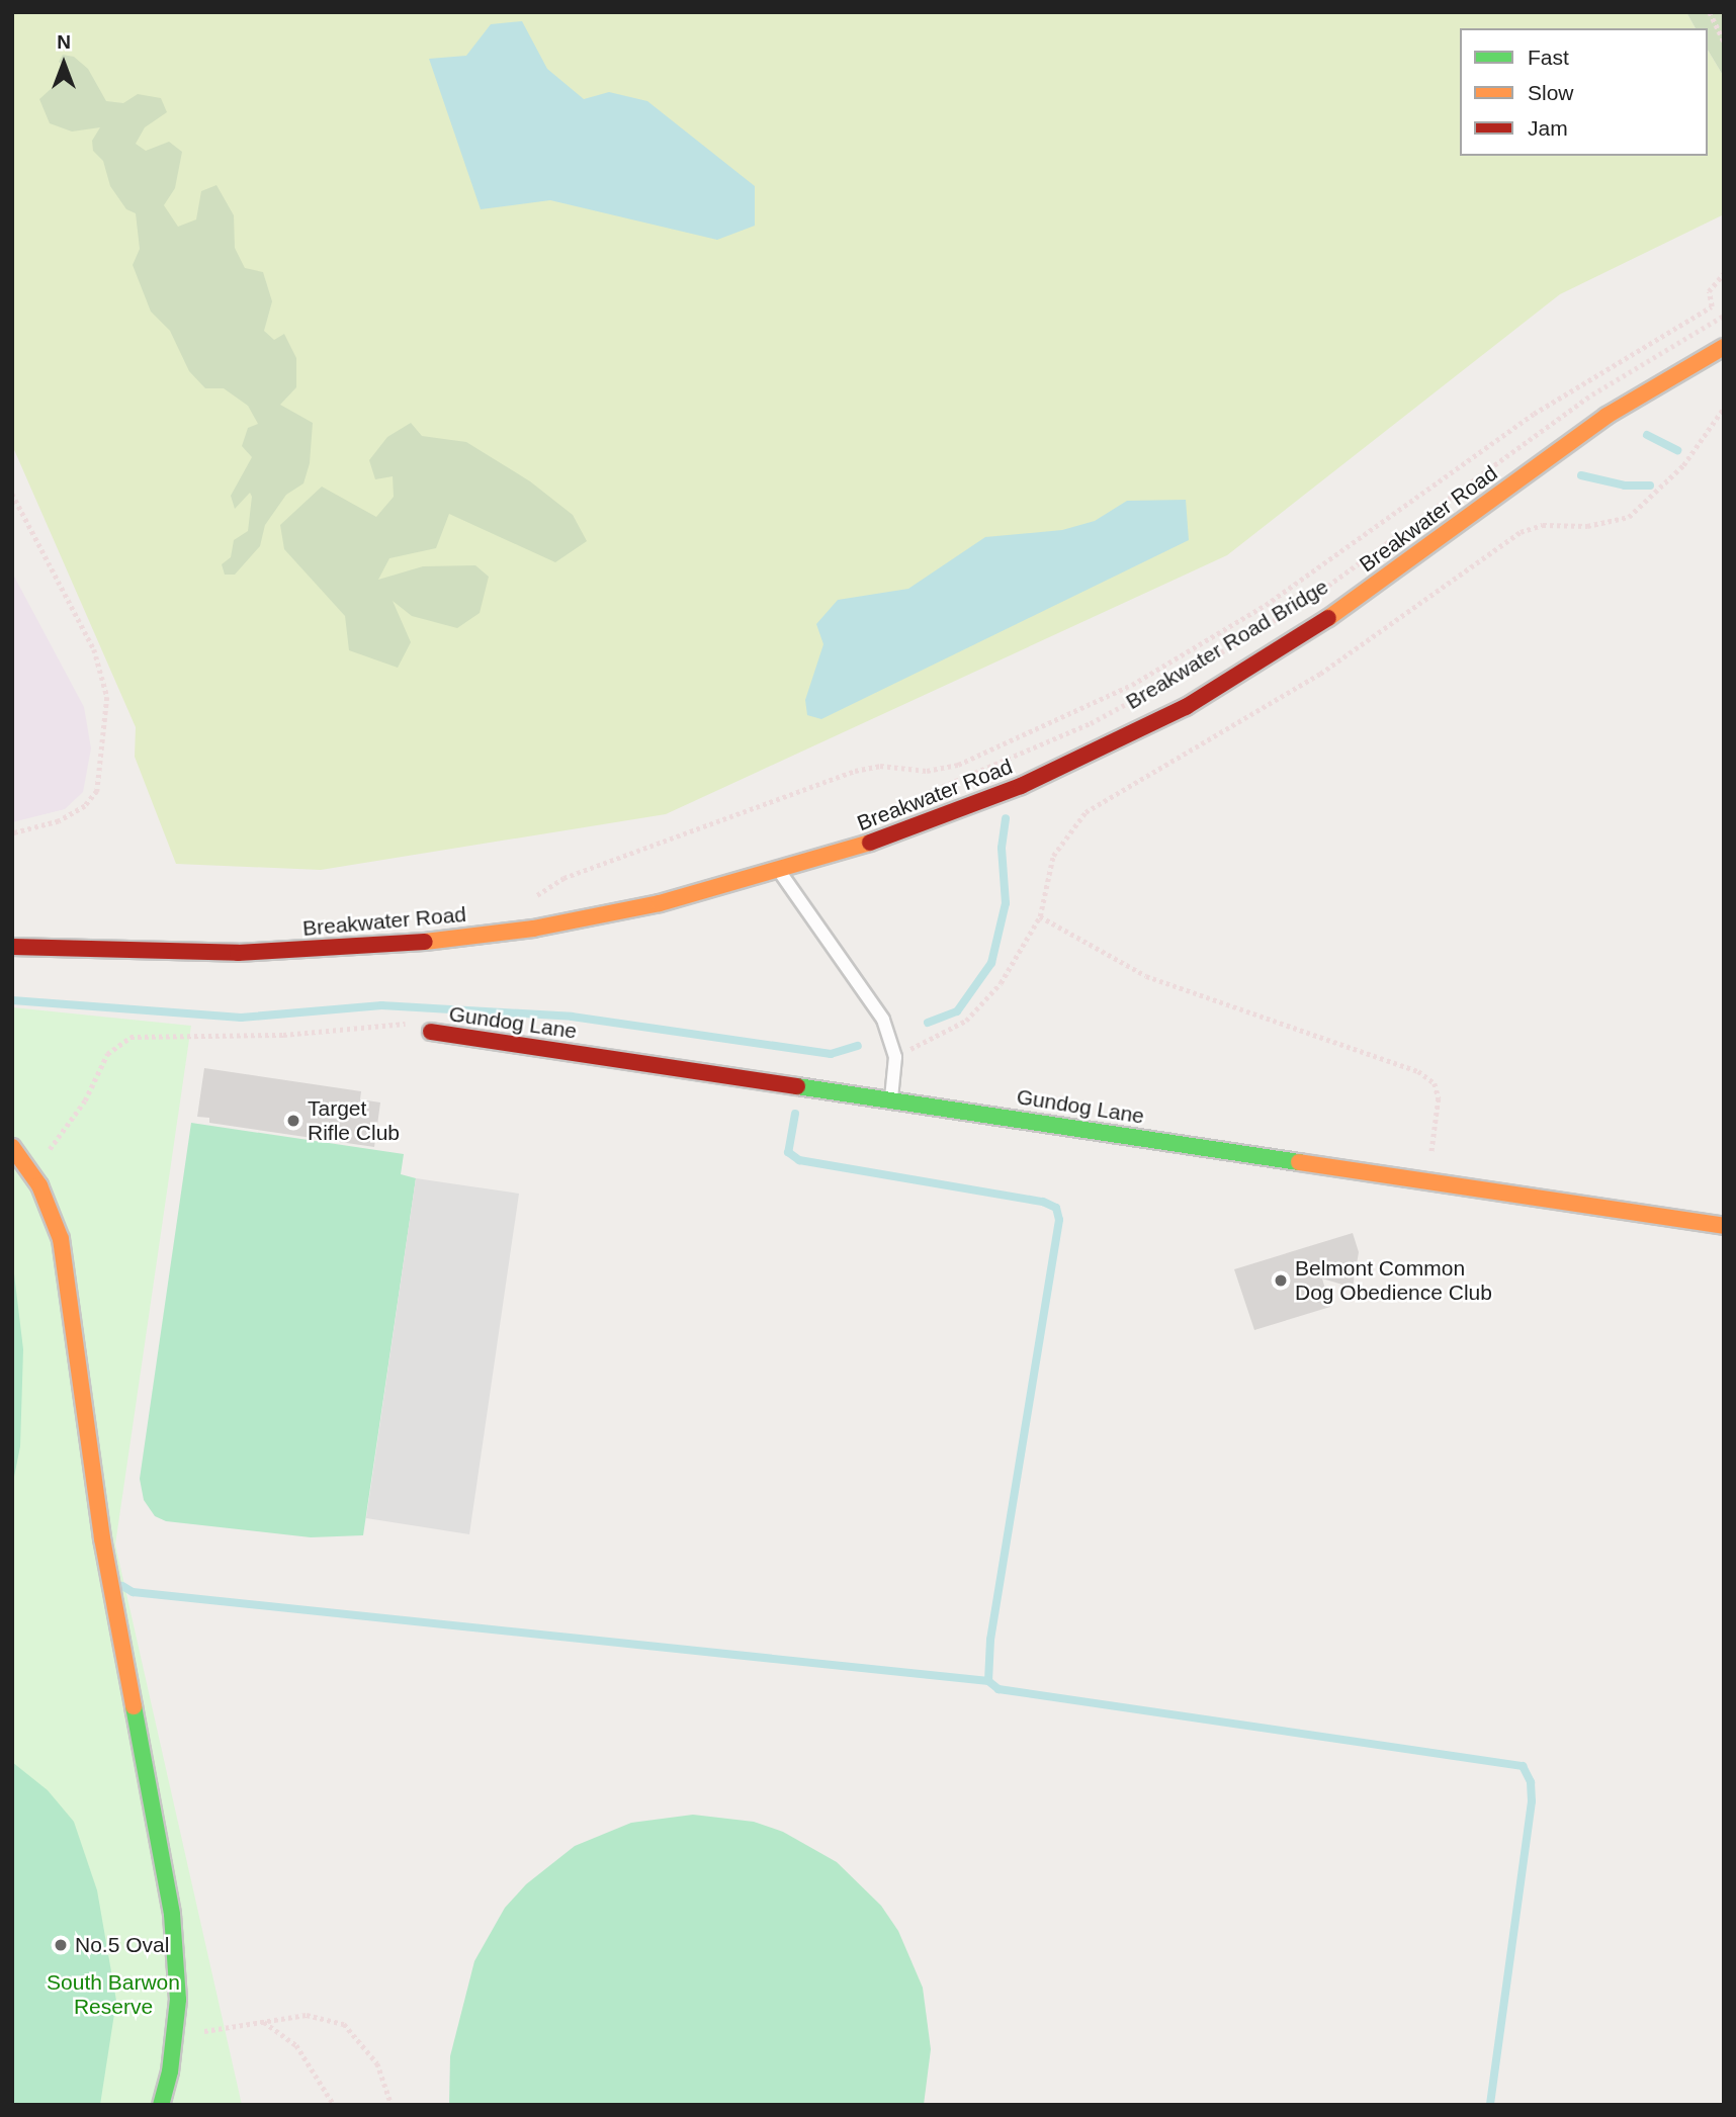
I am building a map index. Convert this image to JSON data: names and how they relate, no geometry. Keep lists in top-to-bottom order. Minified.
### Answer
{"streets":{"street":["Breakwater Road","Gundog Lane"],"path":["Breakwater Road Bridge"]},"parks":["South Barwon Reserve"],"places":["Target Rifle Club","Belmont Common Dog Obedience Club","No.5 Oval"],"legend":["Fast","Slow","Jam"],"north":"top"}
